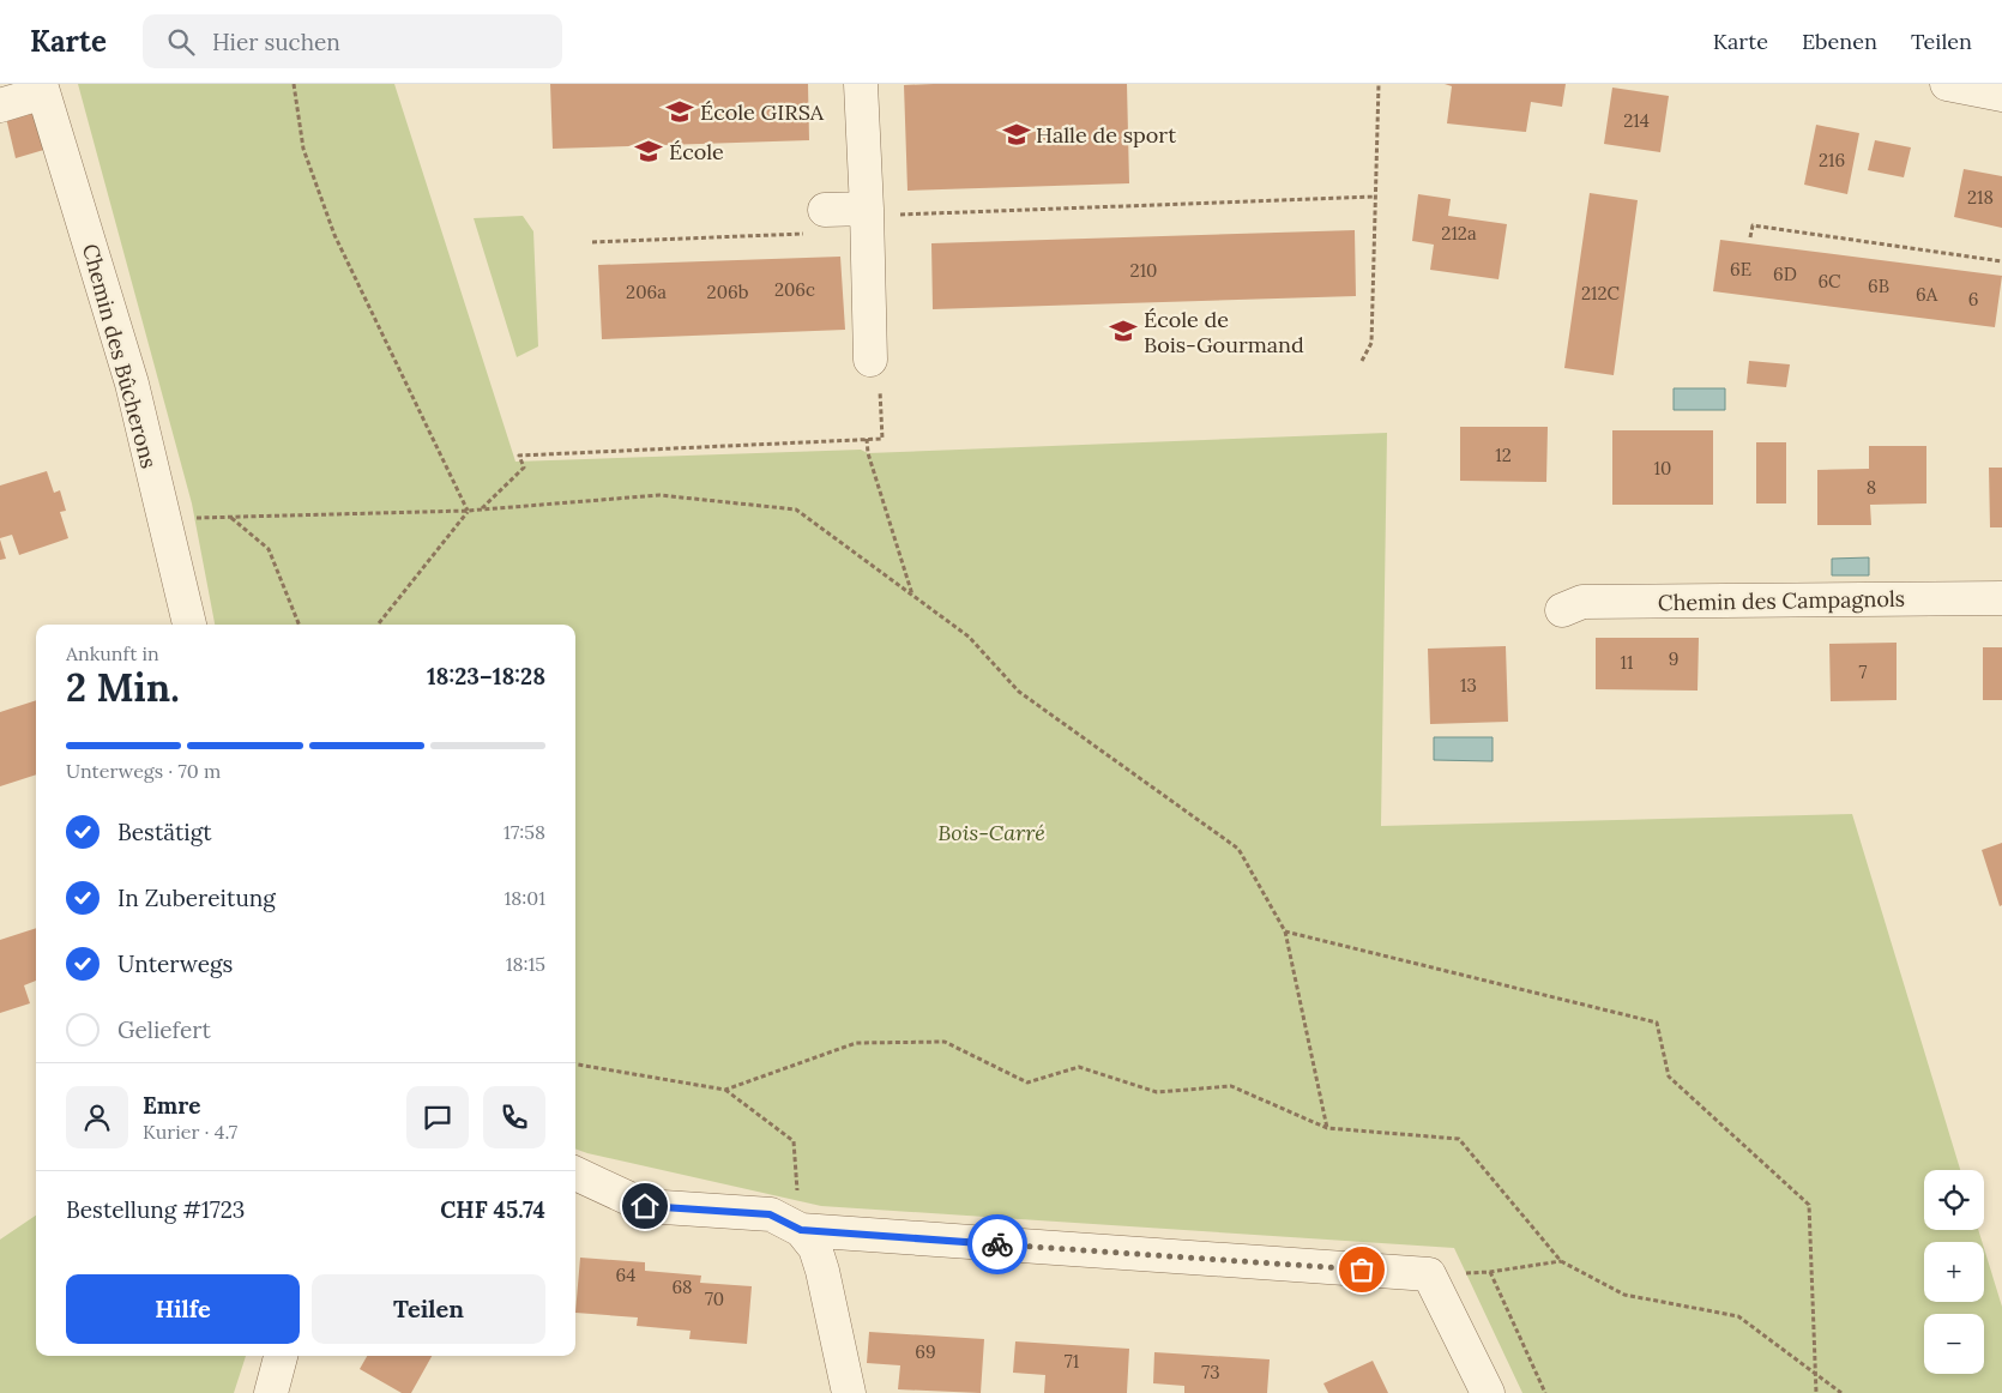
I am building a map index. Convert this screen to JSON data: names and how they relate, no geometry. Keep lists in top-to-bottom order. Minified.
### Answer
{"streets":{"street":["Chemin des Bûcherons","Chemin des Campagnols"]},"parks":["Bois-Carré"],"places":{"school or university":["École GIRSA","Halle de sport","École","École de Bois-Gourmand"]},"house_numbers":["214","216","218","212a","6E","210","6D","6C","6B","206c","206a","206b","212C","6A","6","12","10","8","9","11","7","13","64","68","70","69","71","73"],"page":{"header":"Karte","search":"Hier suchen","nav":["Karte","Ebenen","Teilen"],"heading":["2 Min.","Ankunft in","18:23–18:28"],"panel":["Emre","Kurier · 4.7","Bestellung #1723","CHF 45.74"],"bar":"Unterwegs · 70 m","list":[["Bestätigt","17:58"],["In Zubereitung","18:01"],["Unterwegs","18:15"],"Geliefert"],"map_buttons":["+","−"],"buttons":["Hilfe","Teilen"]}}
